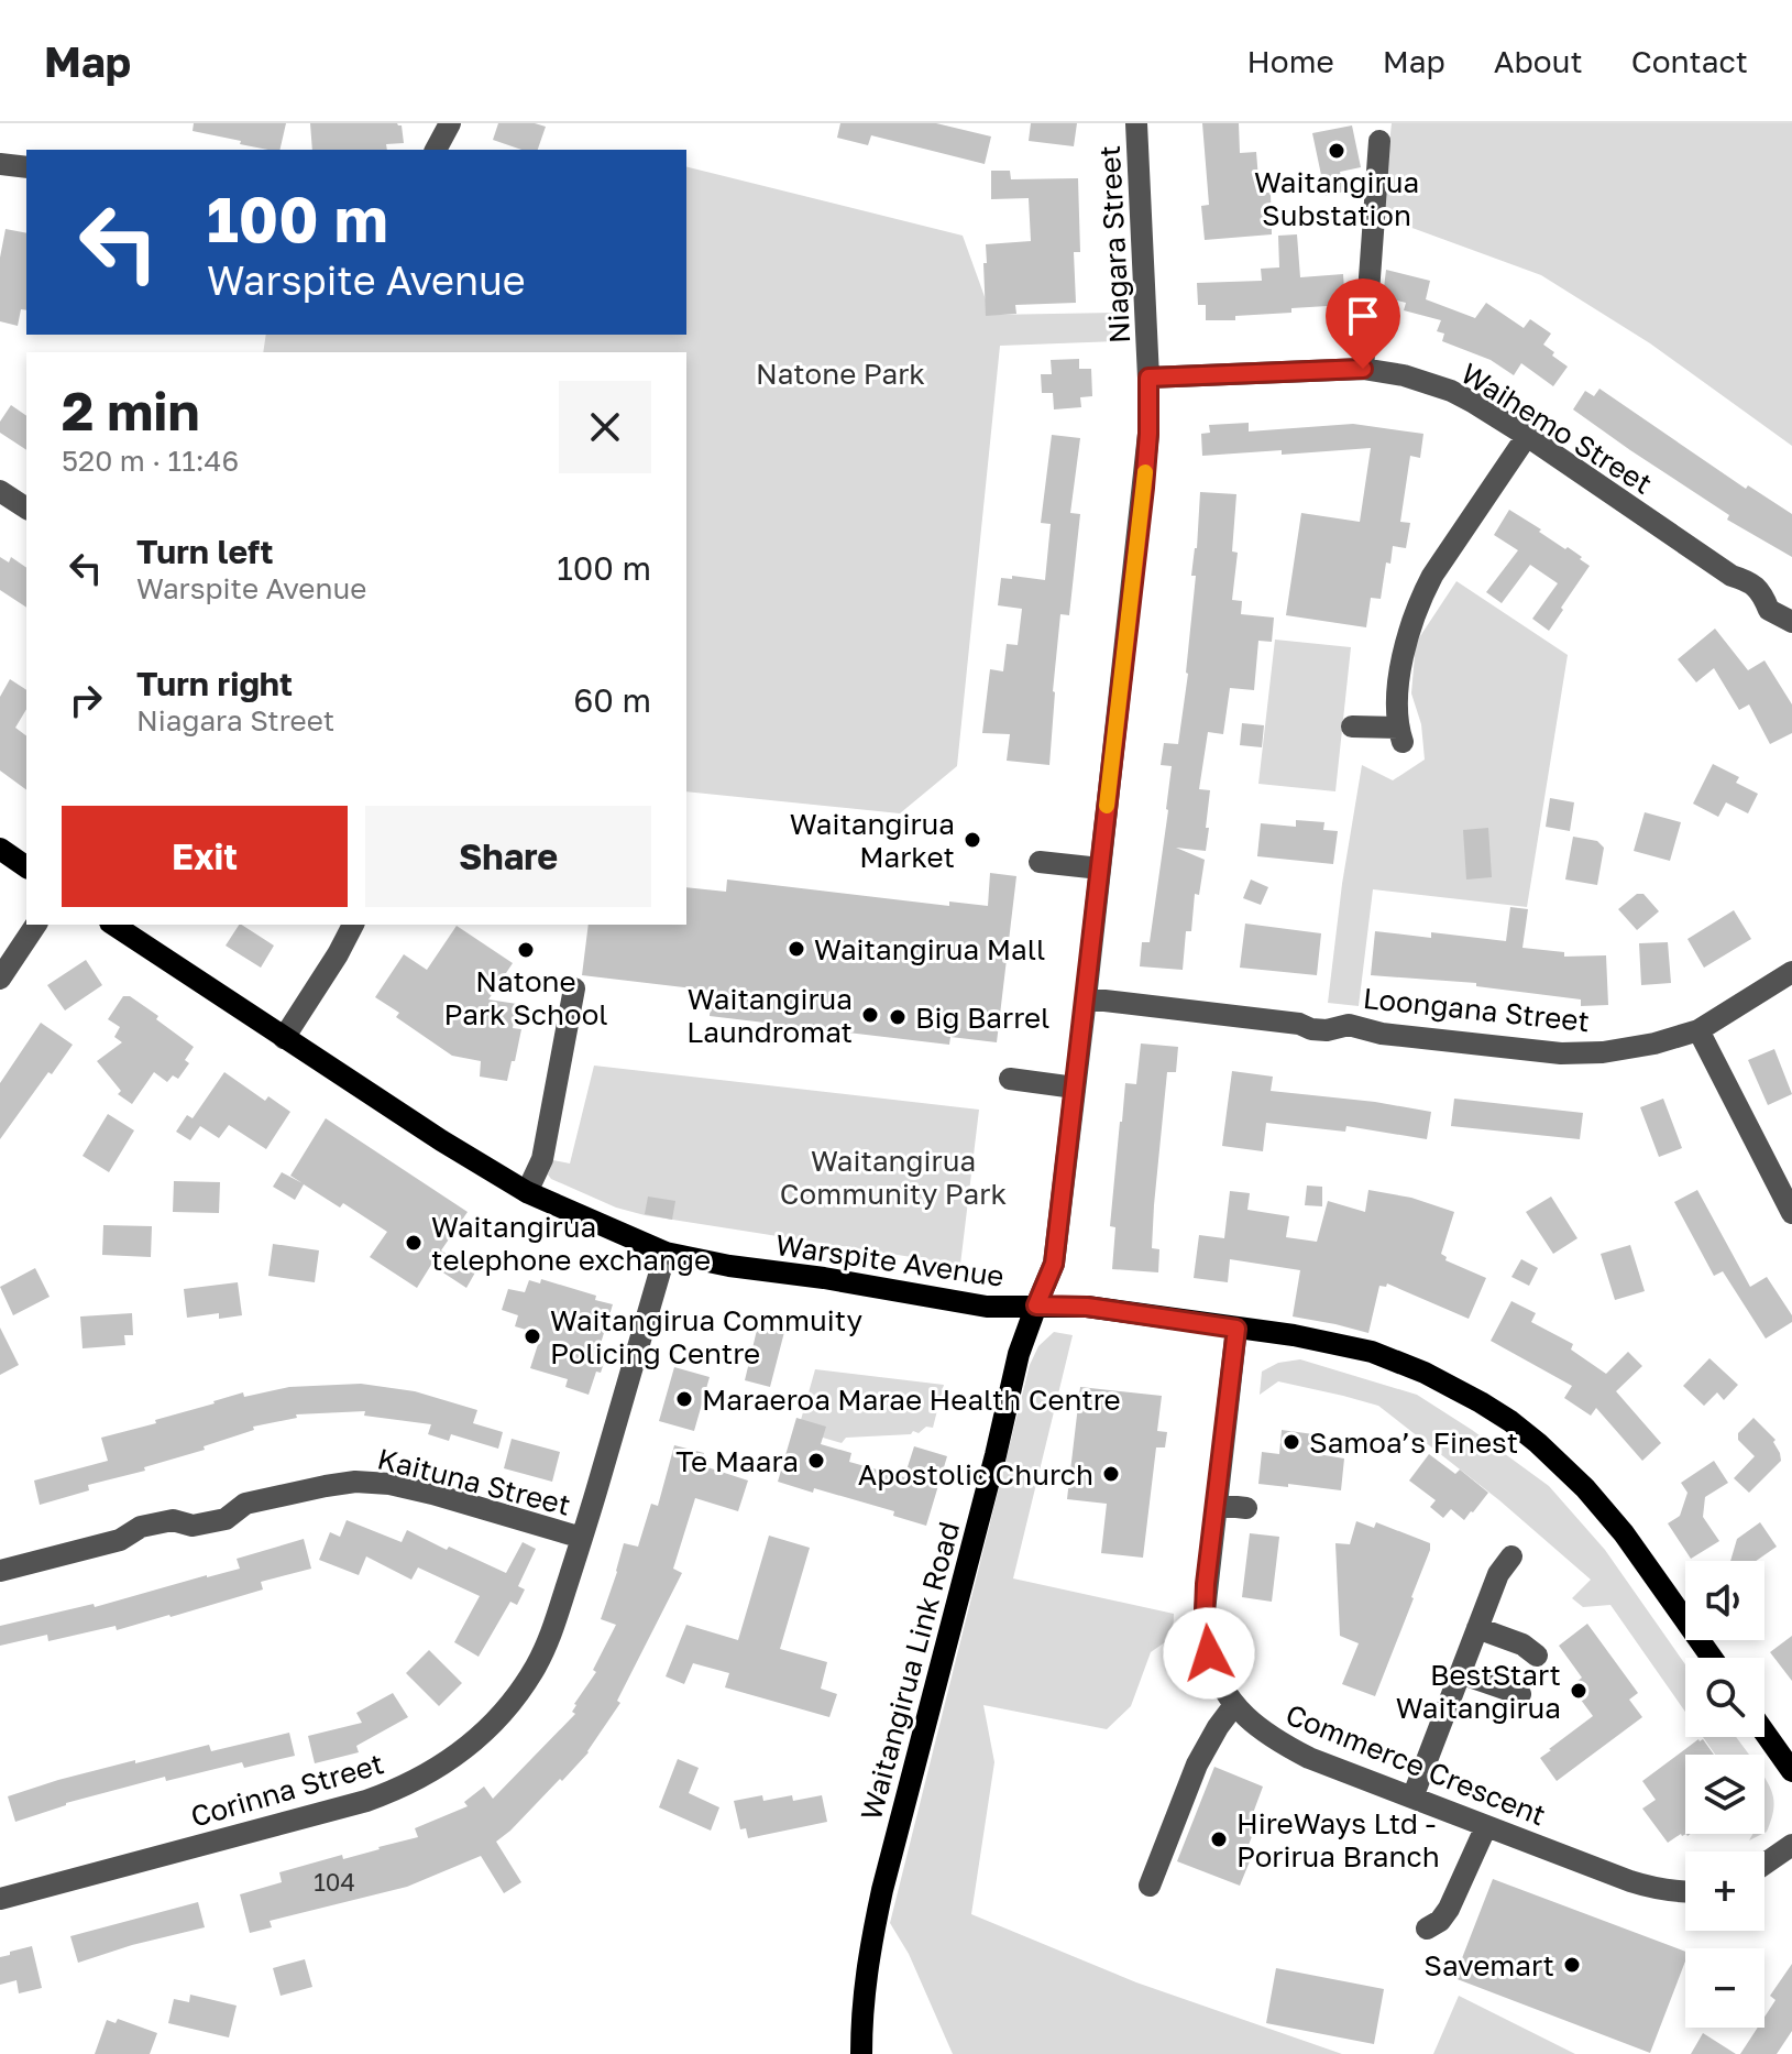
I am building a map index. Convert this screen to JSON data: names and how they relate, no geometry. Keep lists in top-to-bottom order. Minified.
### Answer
{"streets":{"main road":["Warspite Avenue","Waitangirua Link Road"],"street":["Niagara Street","Waihemo Street","Loongana Street","Kaituna Street","Commerce Crescent","Corinna Street"]},"crossings":[["Niagara Street","Waihemo Street"],["Niagara Street","Loongana Street"],["Niagara Street","Warspite Avenue"],["Niagara Street","Waitangirua Link Road"],["Warspite Avenue","Waitangirua Link Road"],["Warspite Avenue","Commerce Crescent"],["Warspite Avenue","Corinna Street"],["Kaituna Street","Corinna Street"]],"parks":["Natone Park","Waitangirua Community Park"],"places":["Waitangirua Substation","Waitangirua Market","Waitangirua Mall","Natone Park School","Waitangirua Laundromat","Big Barrel","Waitangirua telephone exchange","Waitangirua Commuity Policing Centre","Maraeroa Marae Health Centre","Samoa’s Finest","Te Maara","Apostolic Church","BestStart Waitangirua","HireWays Ltd - Porirua Branch","Savemart"],"house_numbers":["104"],"page":{"header":"Map","nav":["Home","Map","About","Contact"],"turn":["100 m","Warspite Avenue"],"heading":["2 min","520 m · 11:46"],"list":[{"name":"Turn left","note":"Warspite Avenue","value":"100 m"},{"name":"Turn right","note":"Niagara Street","value":"60 m"}],"buttons":["Exit","Share"],"map_buttons":["+","−"]}}
